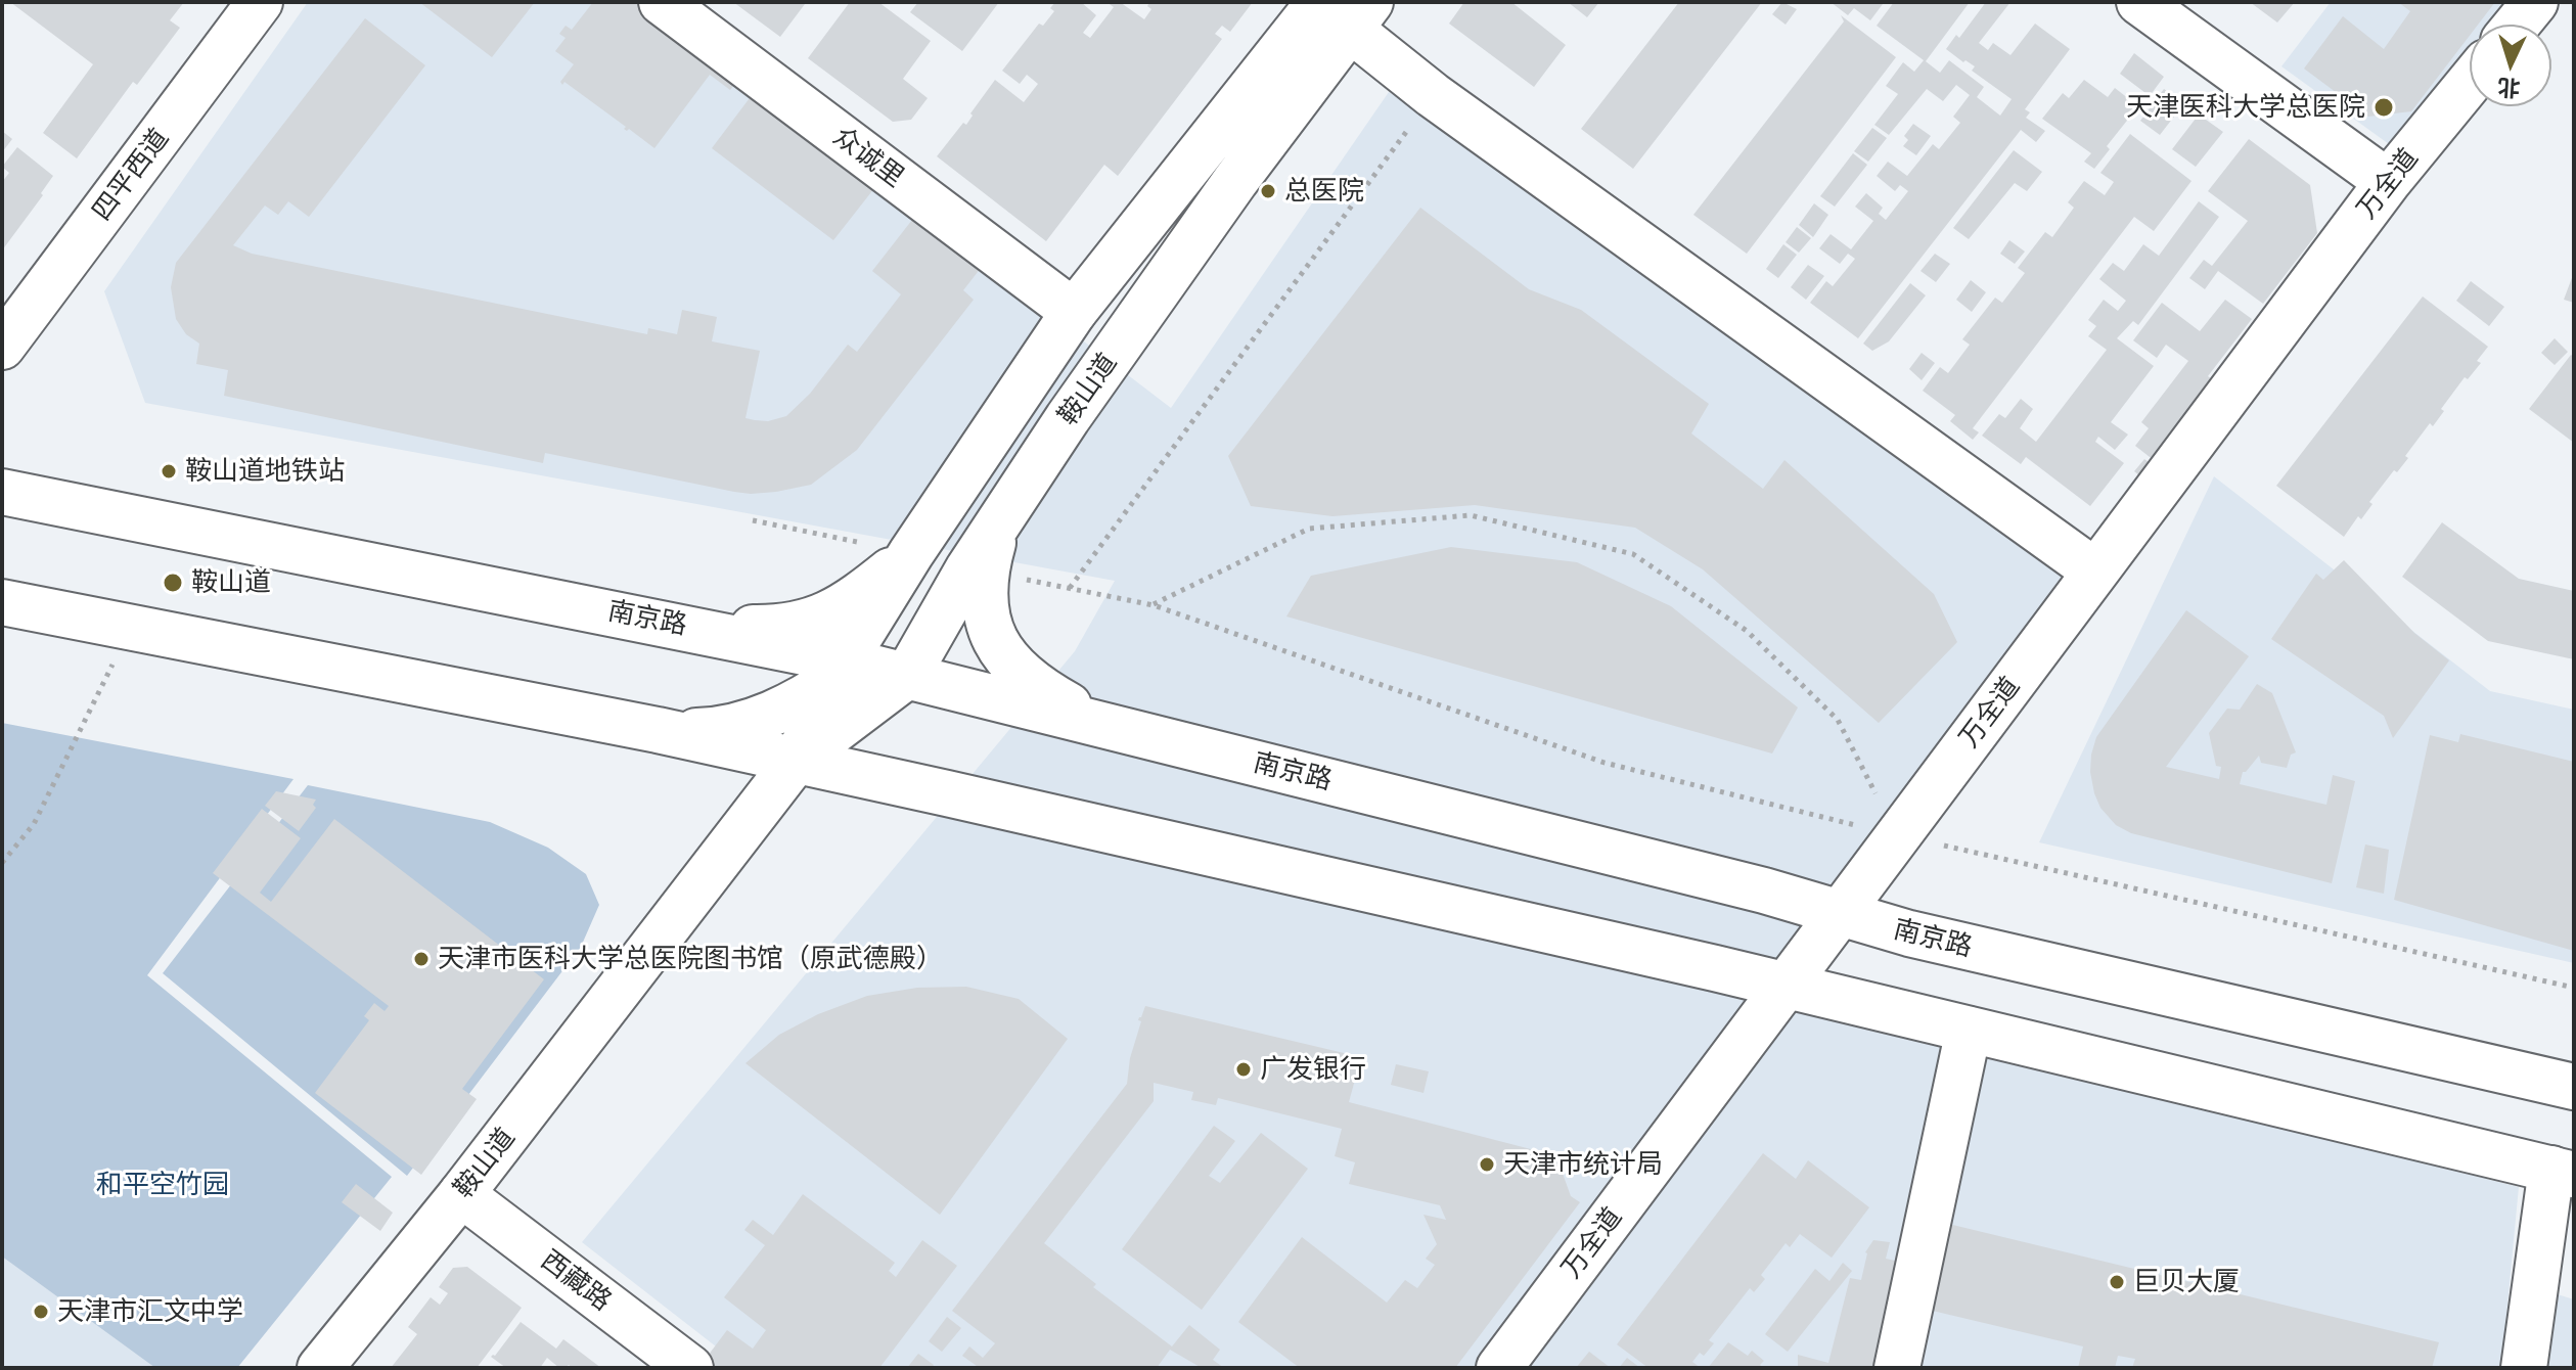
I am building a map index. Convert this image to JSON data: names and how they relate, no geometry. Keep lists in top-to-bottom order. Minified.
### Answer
{"streets":{"main road":["众诚里","四平西道","万全道","鞍山道","南京路","西藏路"]},"crossings":[["众诚里","鞍山道"],["万全道","南京路"],["鞍山道","南京路"],["鞍山道","西藏路"]],"parks":["和平空竹园"],"places":["天津医科大学总医院","总医院","鞍山道地铁站","鞍山道","天津市医科大学总医院图书馆（原武德殿）","广发银行","天津市统计局","巨贝大厦","天津市汇文中学"],"north":"bottom"}
